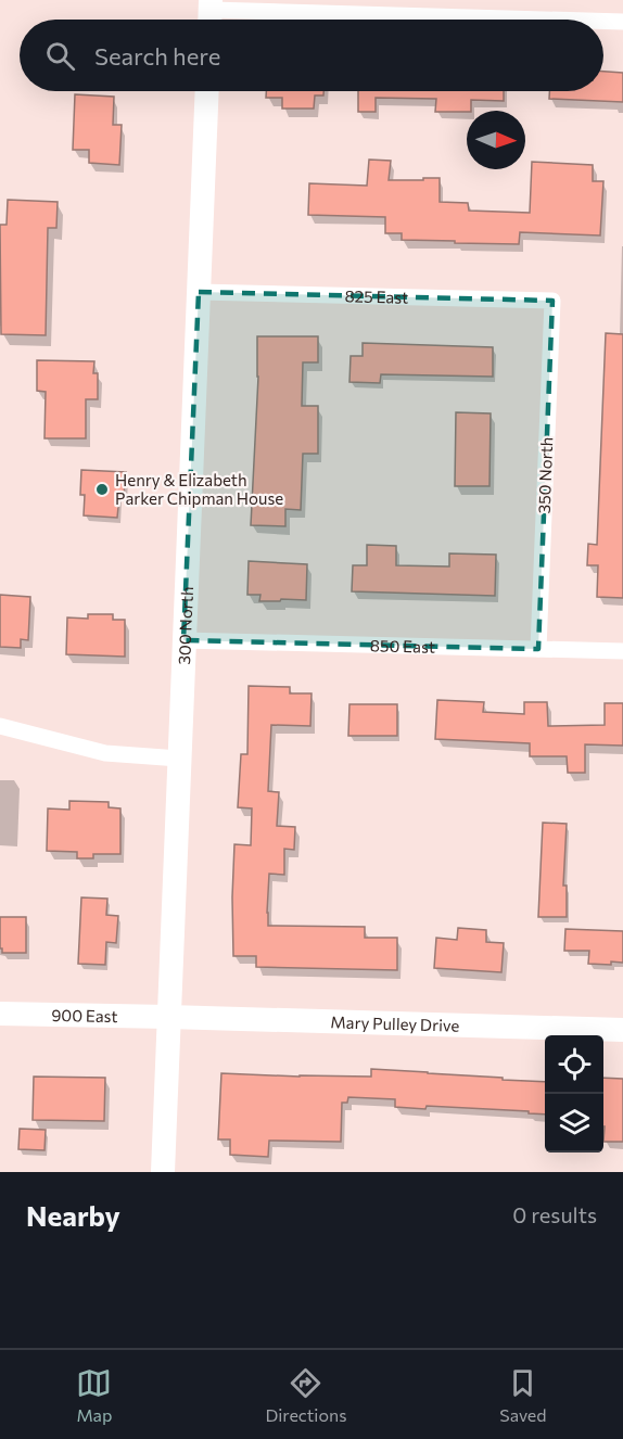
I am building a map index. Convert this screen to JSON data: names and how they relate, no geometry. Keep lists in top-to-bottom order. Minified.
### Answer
{"streets":{"street":["825 East","350 North","300 North","850 East","900 East","Mary Pulley Drive"]},"crossings":[["825 East","350 North"],["825 East","300 North"],["350 North","850 East"],["300 North","850 East"],["300 North","900 East"],["300 North","Mary Pulley Drive"],["900 East","Mary Pulley Drive"]],"places":["Henry & Elizabeth Parker Chipman House"],"north":"right","page":{"search":"Search here","heading":["Nearby","0 results"],"nav":["Map","Directions","Saved"]}}
